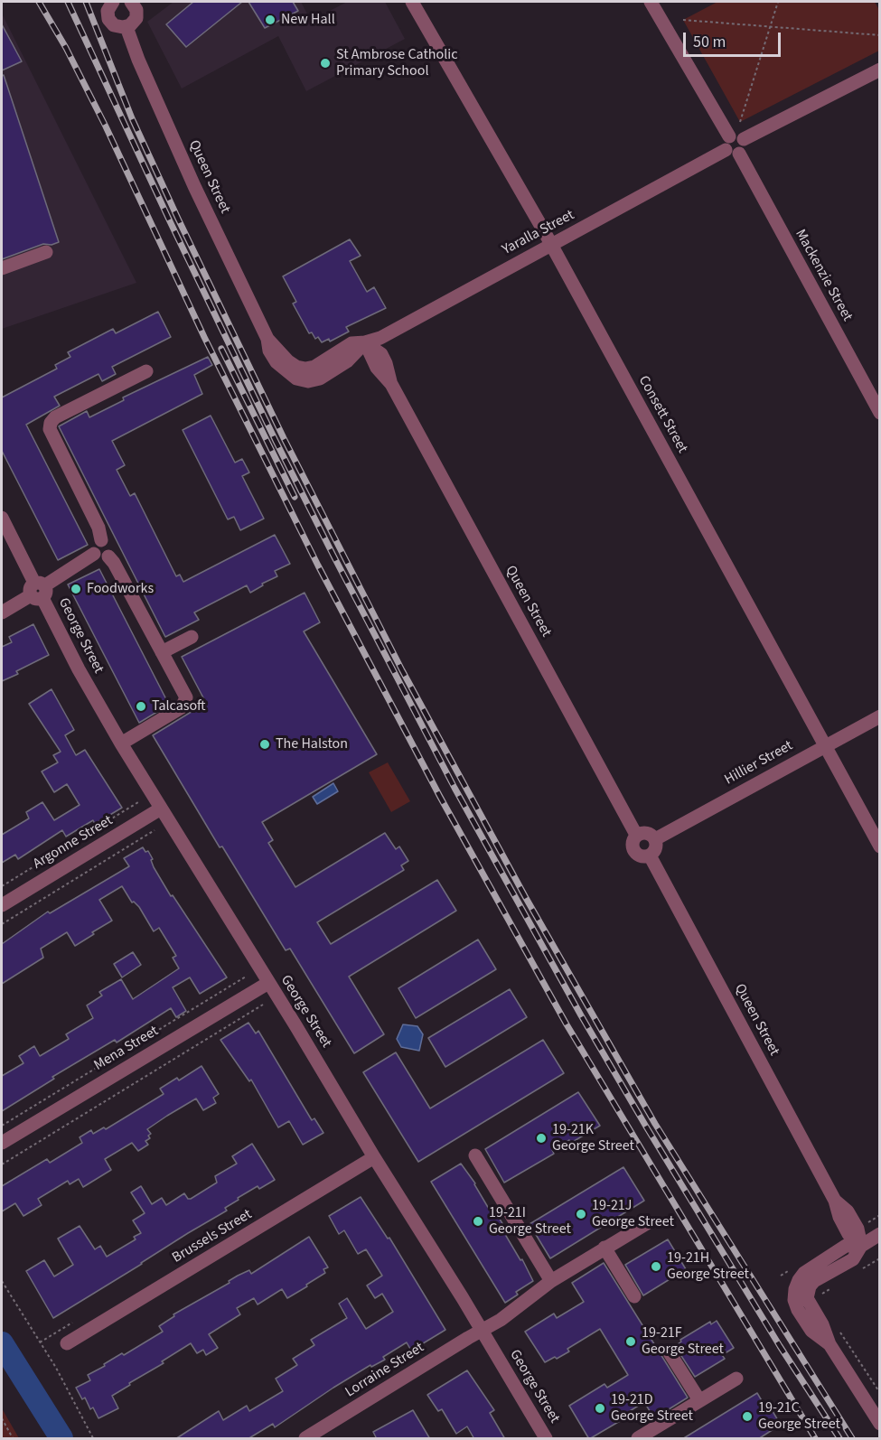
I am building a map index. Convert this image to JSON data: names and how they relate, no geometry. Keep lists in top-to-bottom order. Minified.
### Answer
{"streets":{"street":["Queen Street","Yaralla Street","Mackenzie Street","Consett Street","George Street","Hillier Street","Argonne Street","Mena Street","Brussels Street","Lorraine Street"]},"crossings":[["Queen Street","Yaralla Street"],["Queen Street","Hillier Street"],["Yaralla Street","Mackenzie Street"],["Yaralla Street","Consett Street"],["Consett Street","Hillier Street"],["George Street","Argonne Street"],["George Street","Mena Street"],["George Street","Brussels Street"],["George Street","Lorraine Street"]],"places":["New Hall","St Ambrose Catholic Primary School","Foodworks","Talcasoft","The Halston","19-21K George Street","19-21J George Street","19-21I George Street","19-21H George Street","19-21F George Street","19-21D George Street","19-21C George Street"],"scale_bar":"50 m"}
